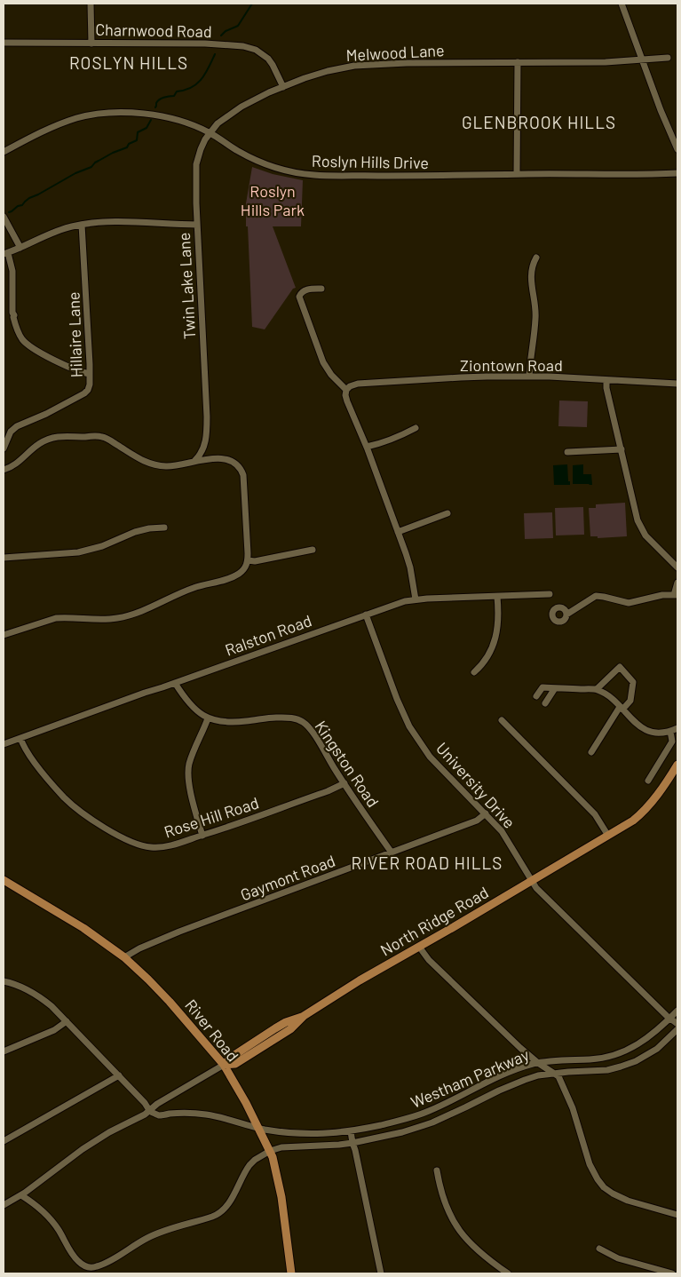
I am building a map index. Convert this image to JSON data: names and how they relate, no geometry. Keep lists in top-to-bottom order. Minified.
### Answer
{"streets":{"main road":["North Ridge Road","River Road"],"street":["Charnwood Road","Melwood Lane","Roslyn Hills Drive","Twin Lake Lane","Hillaire Lane","Ziontown Road","Ralston Road","Kingston Road","University Drive","Rose Hill Road","Gaymont Road","Westham Parkway"]},"crossings":[["Charnwood Road","Melwood Lane"],["Melwood Lane","Roslyn Hills Drive"],["Melwood Lane","Twin Lake Lane"],["Twin Lake Lane","Hillaire Lane"],["Ralston Road","University Drive"],["Ralston Road","Rose Hill Road"],["Kingston Road","Rose Hill Road"],["Kingston Road","Gaymont Road"],["University Drive","Gaymont Road"],["University Drive","North Ridge Road"],["University Drive","Westham Parkway"],["Gaymont Road","River Road"],["North Ridge Road","River Road"],["River Road","Westham Parkway"]],"districts":["ROSLYN HILLS","GLENBROOK HILLS","RIVER ROAD HILLS"],"parks":["Roslyn Hills Park"]}
